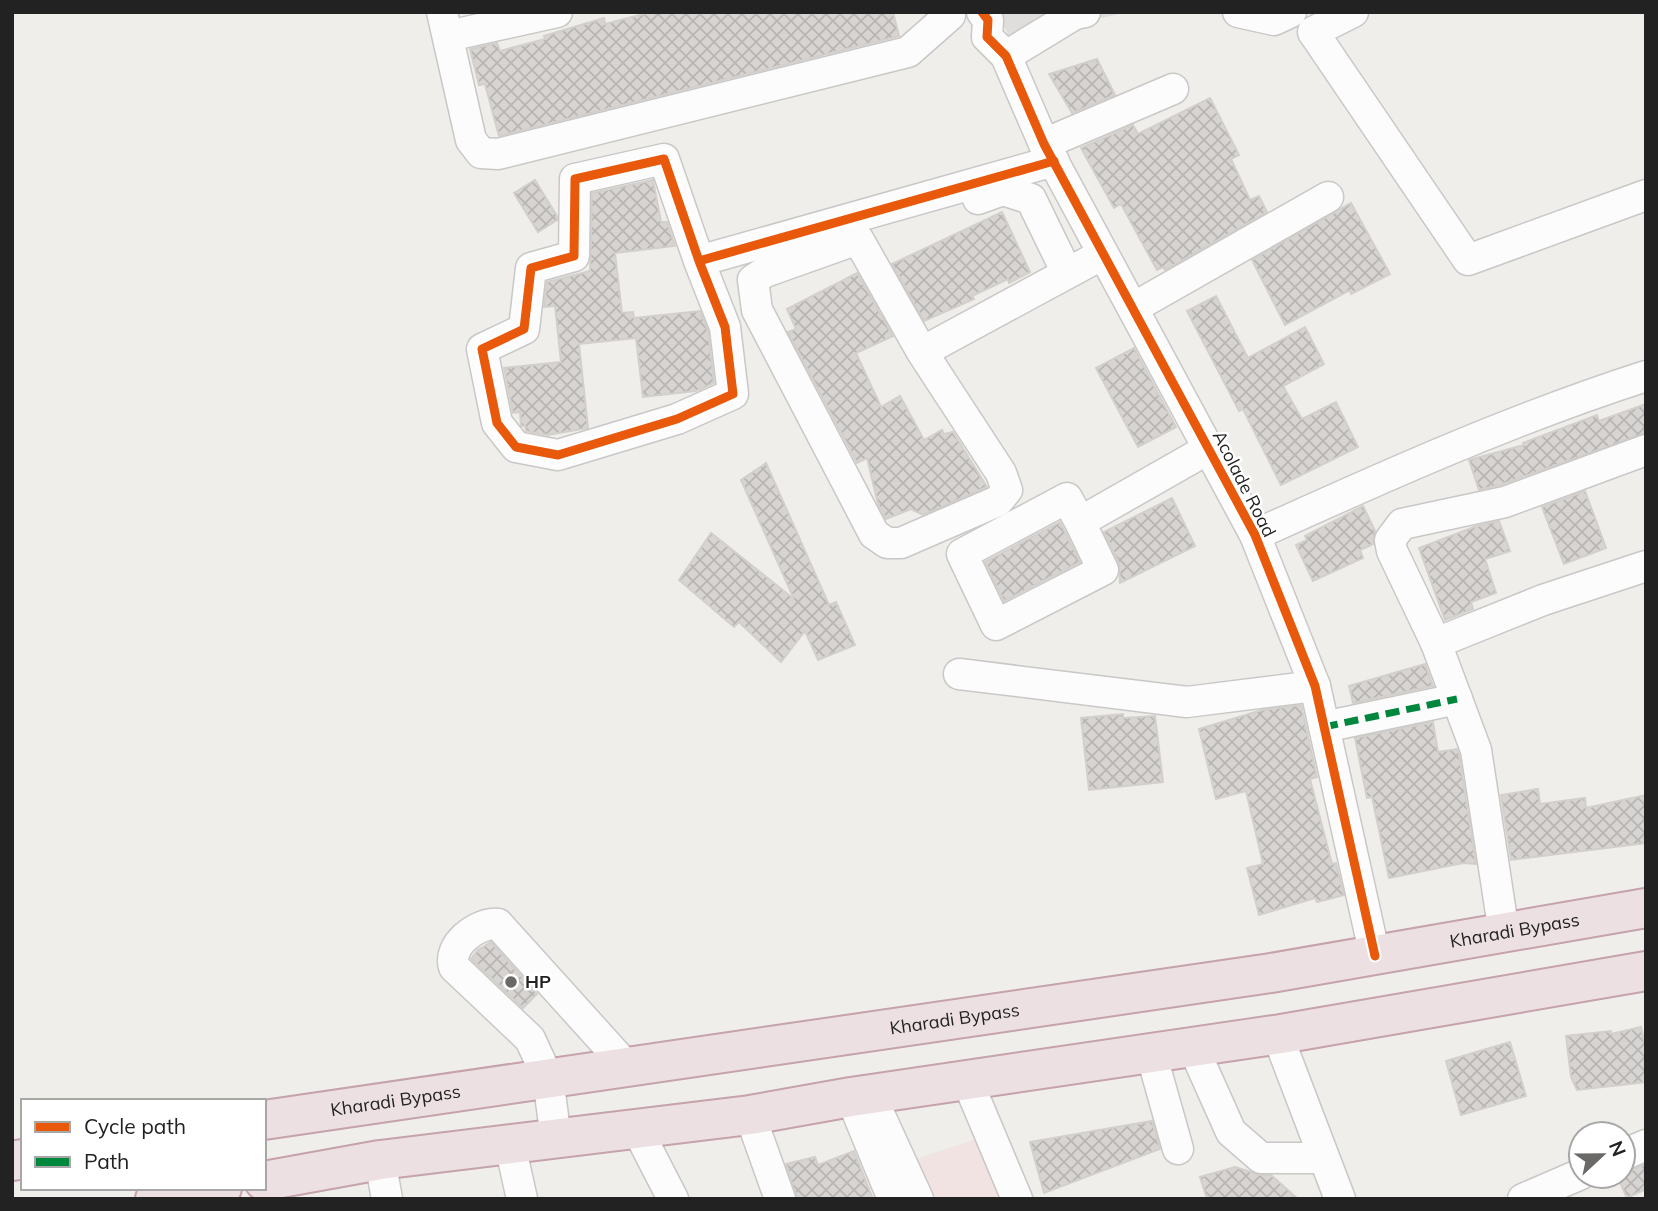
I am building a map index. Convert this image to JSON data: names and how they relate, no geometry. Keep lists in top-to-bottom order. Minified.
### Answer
{"streets":{"highway":["Kharadi Bypass"],"street":["Acolade Road"]},"crossings":[["Acolade Road","Kharadi Bypass"]],"places":["HP"],"legend":["Cycle path","Path"],"north":"right"}
